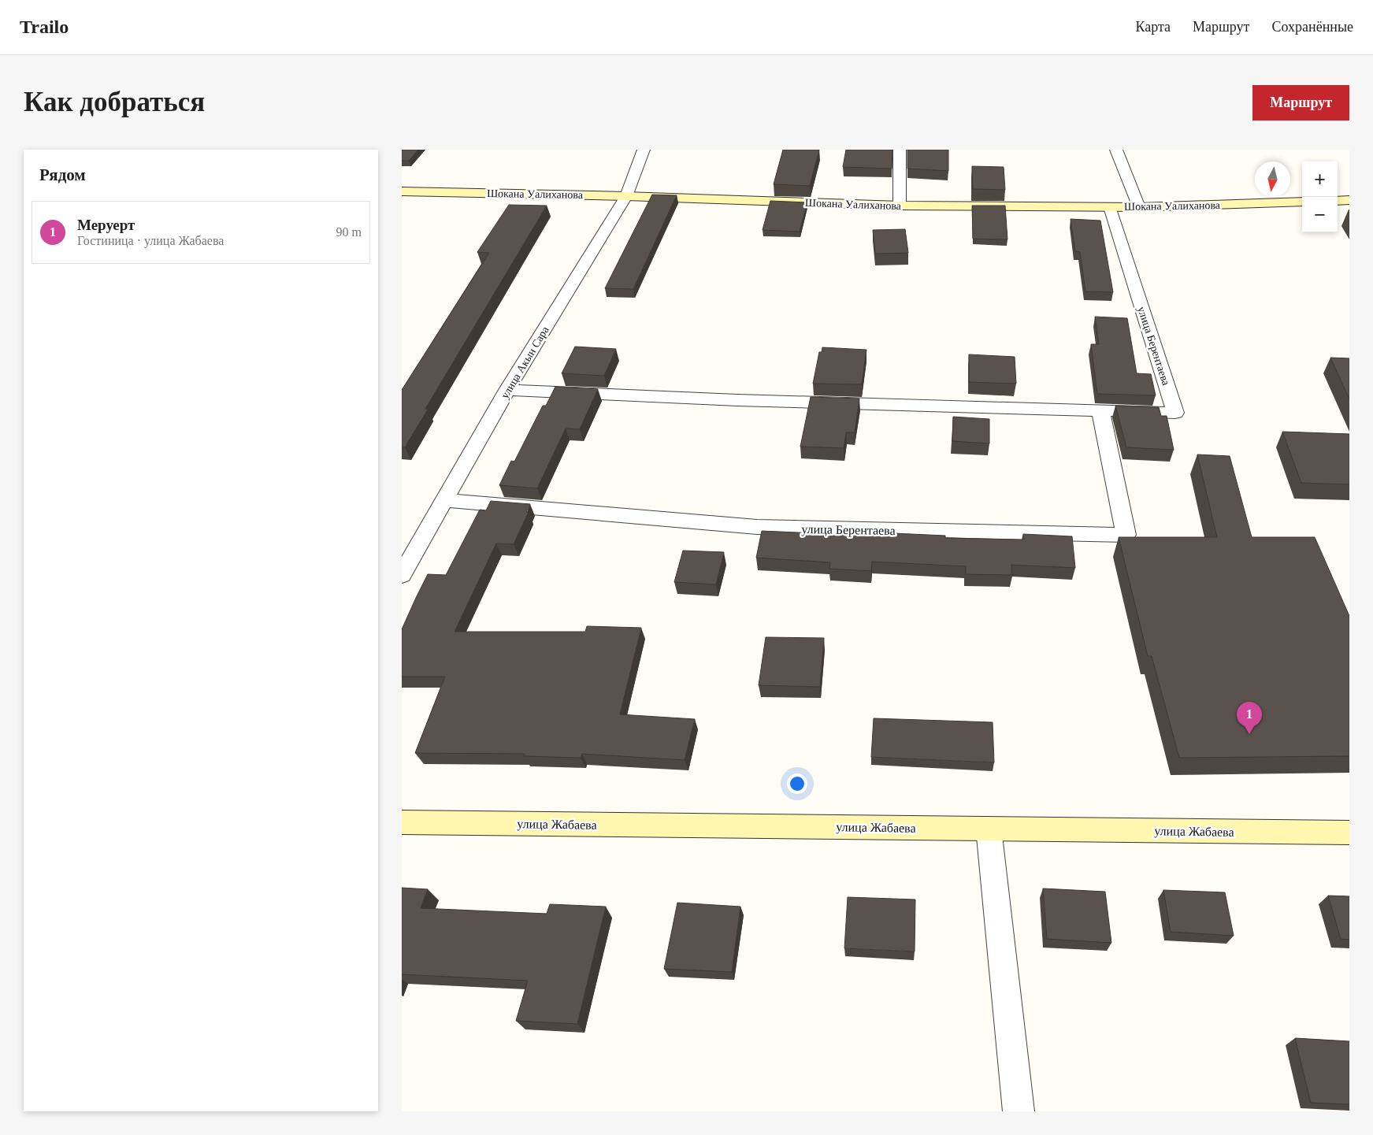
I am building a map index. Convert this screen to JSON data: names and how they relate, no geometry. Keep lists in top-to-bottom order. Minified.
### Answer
{"streets":{"street":["Шокана Уалиханова","улица Берентаева","улица Акын Сара","улица Жабаева"]},"crossings":[["Шокана Уалиханова","улица Берентаева"],["Шокана Уалиханова","улица Акын Сара"],["улица Берентаева","улица Акын Сара"]],"north":"bottom","page":{"header":"Trailo","nav":["Карта","Маршрут","Сохранённые"],"buttons":"Маршрут","title":"Как добраться","heading":"Рядом","map_buttons":["+","−"],"list":[{"mark":"1","name":"Меруерт","note":"Гостиница · улица Жабаева","value":"90 m"}],"pins":"1"}}
